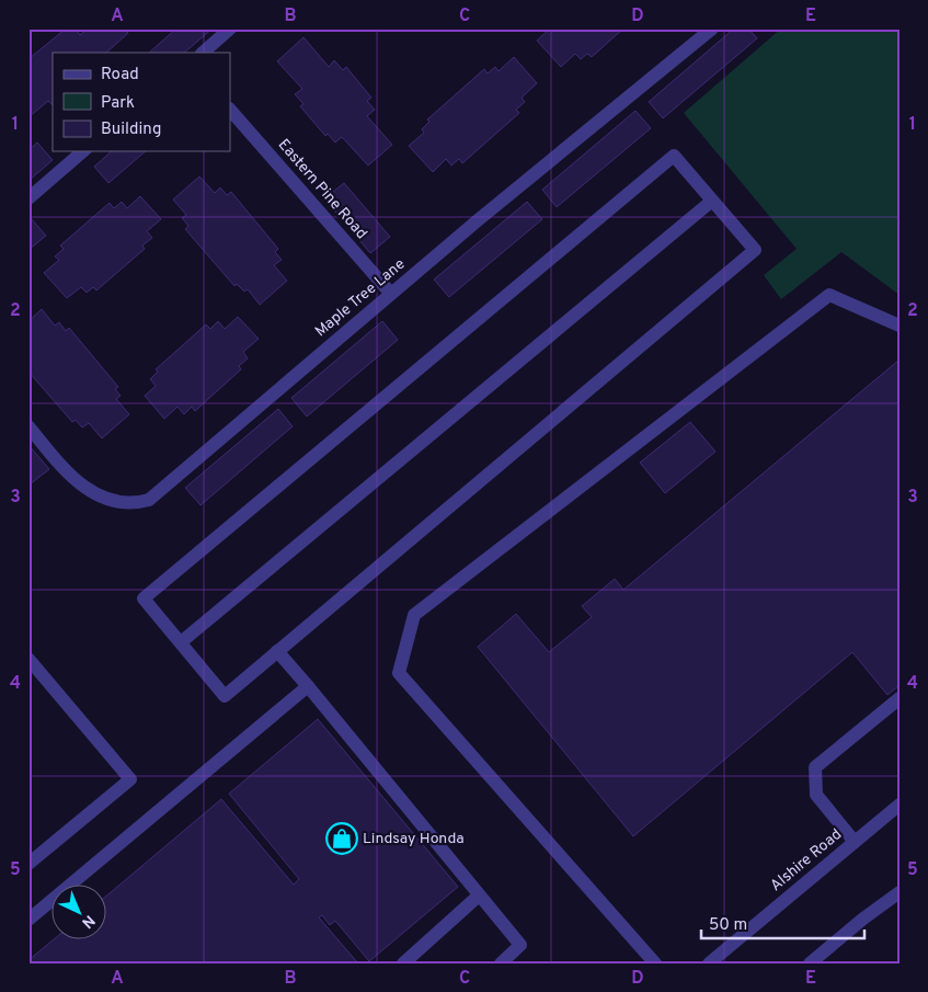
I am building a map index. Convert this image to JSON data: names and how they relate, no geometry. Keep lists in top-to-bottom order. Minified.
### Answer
{"streets":{"street":["Eastern Pine Road","Maple Tree Lane","Alshire Road"]},"crossings":[["Eastern Pine Road","Maple Tree Lane"]],"places":{"shop":["Lindsay Honda"]},"legend":["Road","Park","Building"],"scale_bar":"50 m","north":"bottom right","grid":{"columns":["A","B","C","D","E"],"rows":["1","2","3","4","5"]}}
